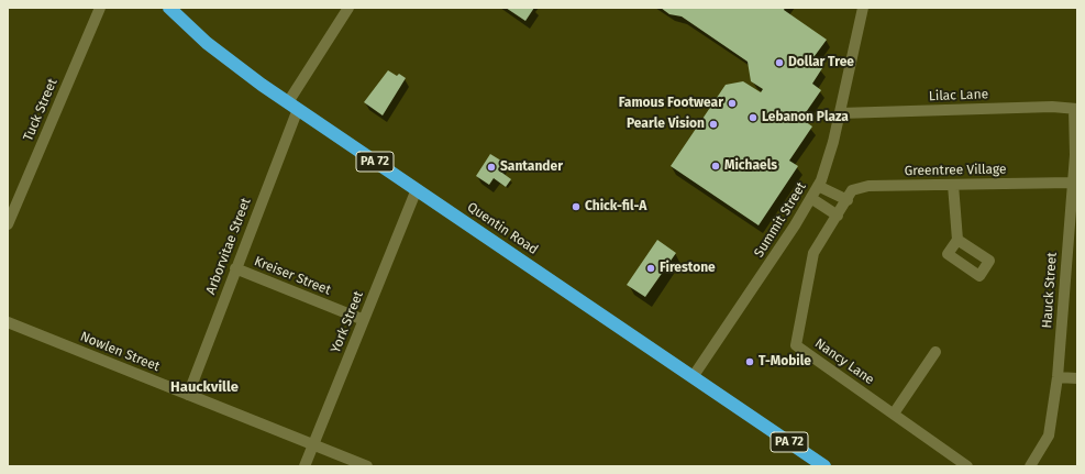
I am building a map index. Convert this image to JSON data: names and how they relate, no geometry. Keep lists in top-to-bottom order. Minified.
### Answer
{"streets":{"highway":["PA 72","Quentin Road"],"street":["Lilac Lane","Tuck Street","Greentree Village","Summit Street","Arborvitae Street","Kreiser Street","Hauck Street","York Street","Nowlen Street","Nancy Lane"]},"crossings":[["Lilac Lane","Summit Street"],["Lilac Lane","Hauck Street"],["Greentree Village","Hauck Street"],["Greentree Village","Nancy Lane"],["Summit Street","Quentin Road"],["Quentin Road","Arborvitae Street"],["Quentin Road","York Street"],["Arborvitae Street","Kreiser Street"],["Arborvitae Street","Nowlen Street"],["Kreiser Street","York Street"],["York Street","Nowlen Street"]],"districts":["Hauckville"],"places":["Dollar Tree","Famous Footwear","Lebanon Plaza","Pearle Vision","Michaels","Santander","Chick-fil-A","Firestone","T-Mobile"]}
